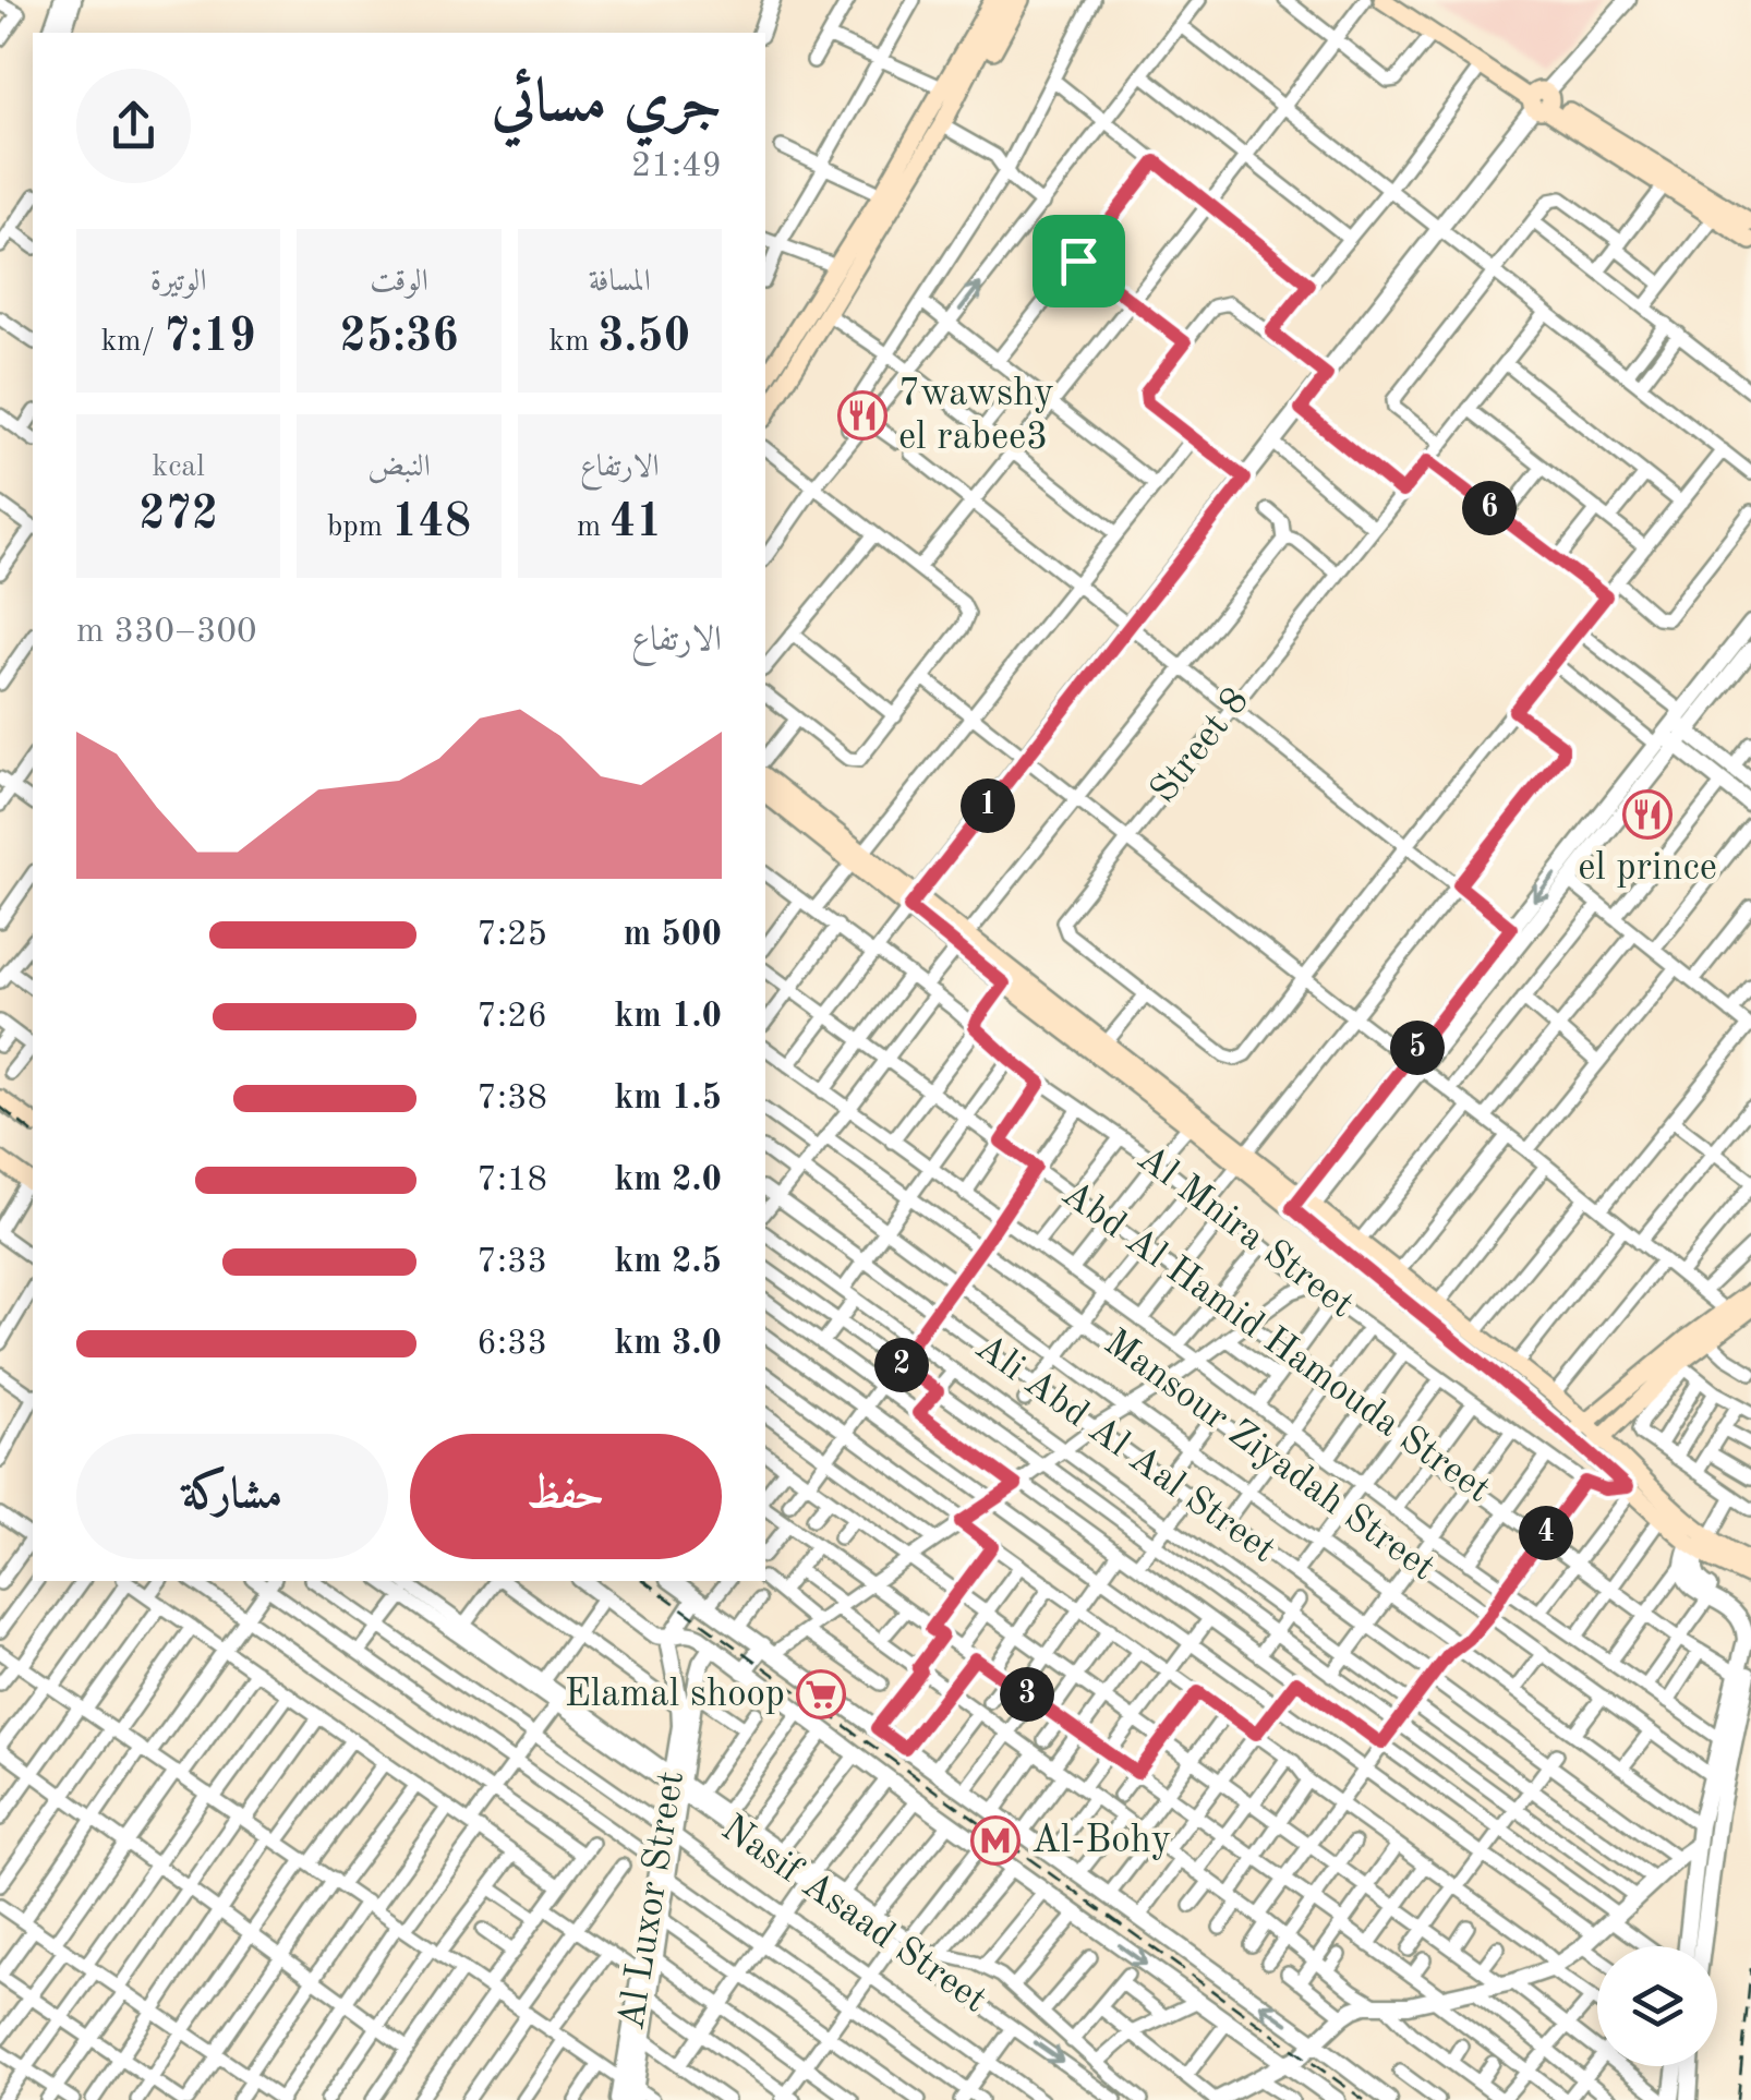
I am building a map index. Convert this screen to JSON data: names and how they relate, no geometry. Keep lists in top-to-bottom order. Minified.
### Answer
{"streets":{"street":["Street 8","Al Mnira Street","Abd Al Hamid Hamouda Street","Ali Abd Al Aal Street","Mansour Ziyadah Street","Al Luxor Street","Nasif Asaad Street"]},"crossings":[["Al Luxor Street","Nasif Asaad Street"]],"places":{"restaurant":["7wawshy el rabee3","el prince"],"supermarket":["Elamal shoop"],"metro station":["Al-Bohy"]},"page":{"heading":["جري مسائي","21:49"],"stats":[["المسافة","3.50 km"],["الوقت","25:36"],["الوتيرة","7:19 /km"],["الارتفاع","41 m"],["النبض","148 bpm"],["kcal","272"]],"pins":["6","1","5","2","4","3"],"chart":["الارتفاع","300–330 m"],"list":[{"name":"500 m","note":"7:25"},{"name":"1.0 km","note":"7:26"},{"name":"1.5 km","note":"7:38"},{"name":"2.0 km","note":"7:18"},{"name":"2.5 km","note":"7:33"},{"name":"3.0 km","note":"6:33"}],"buttons":["حفظ","مشاركة"]}}
